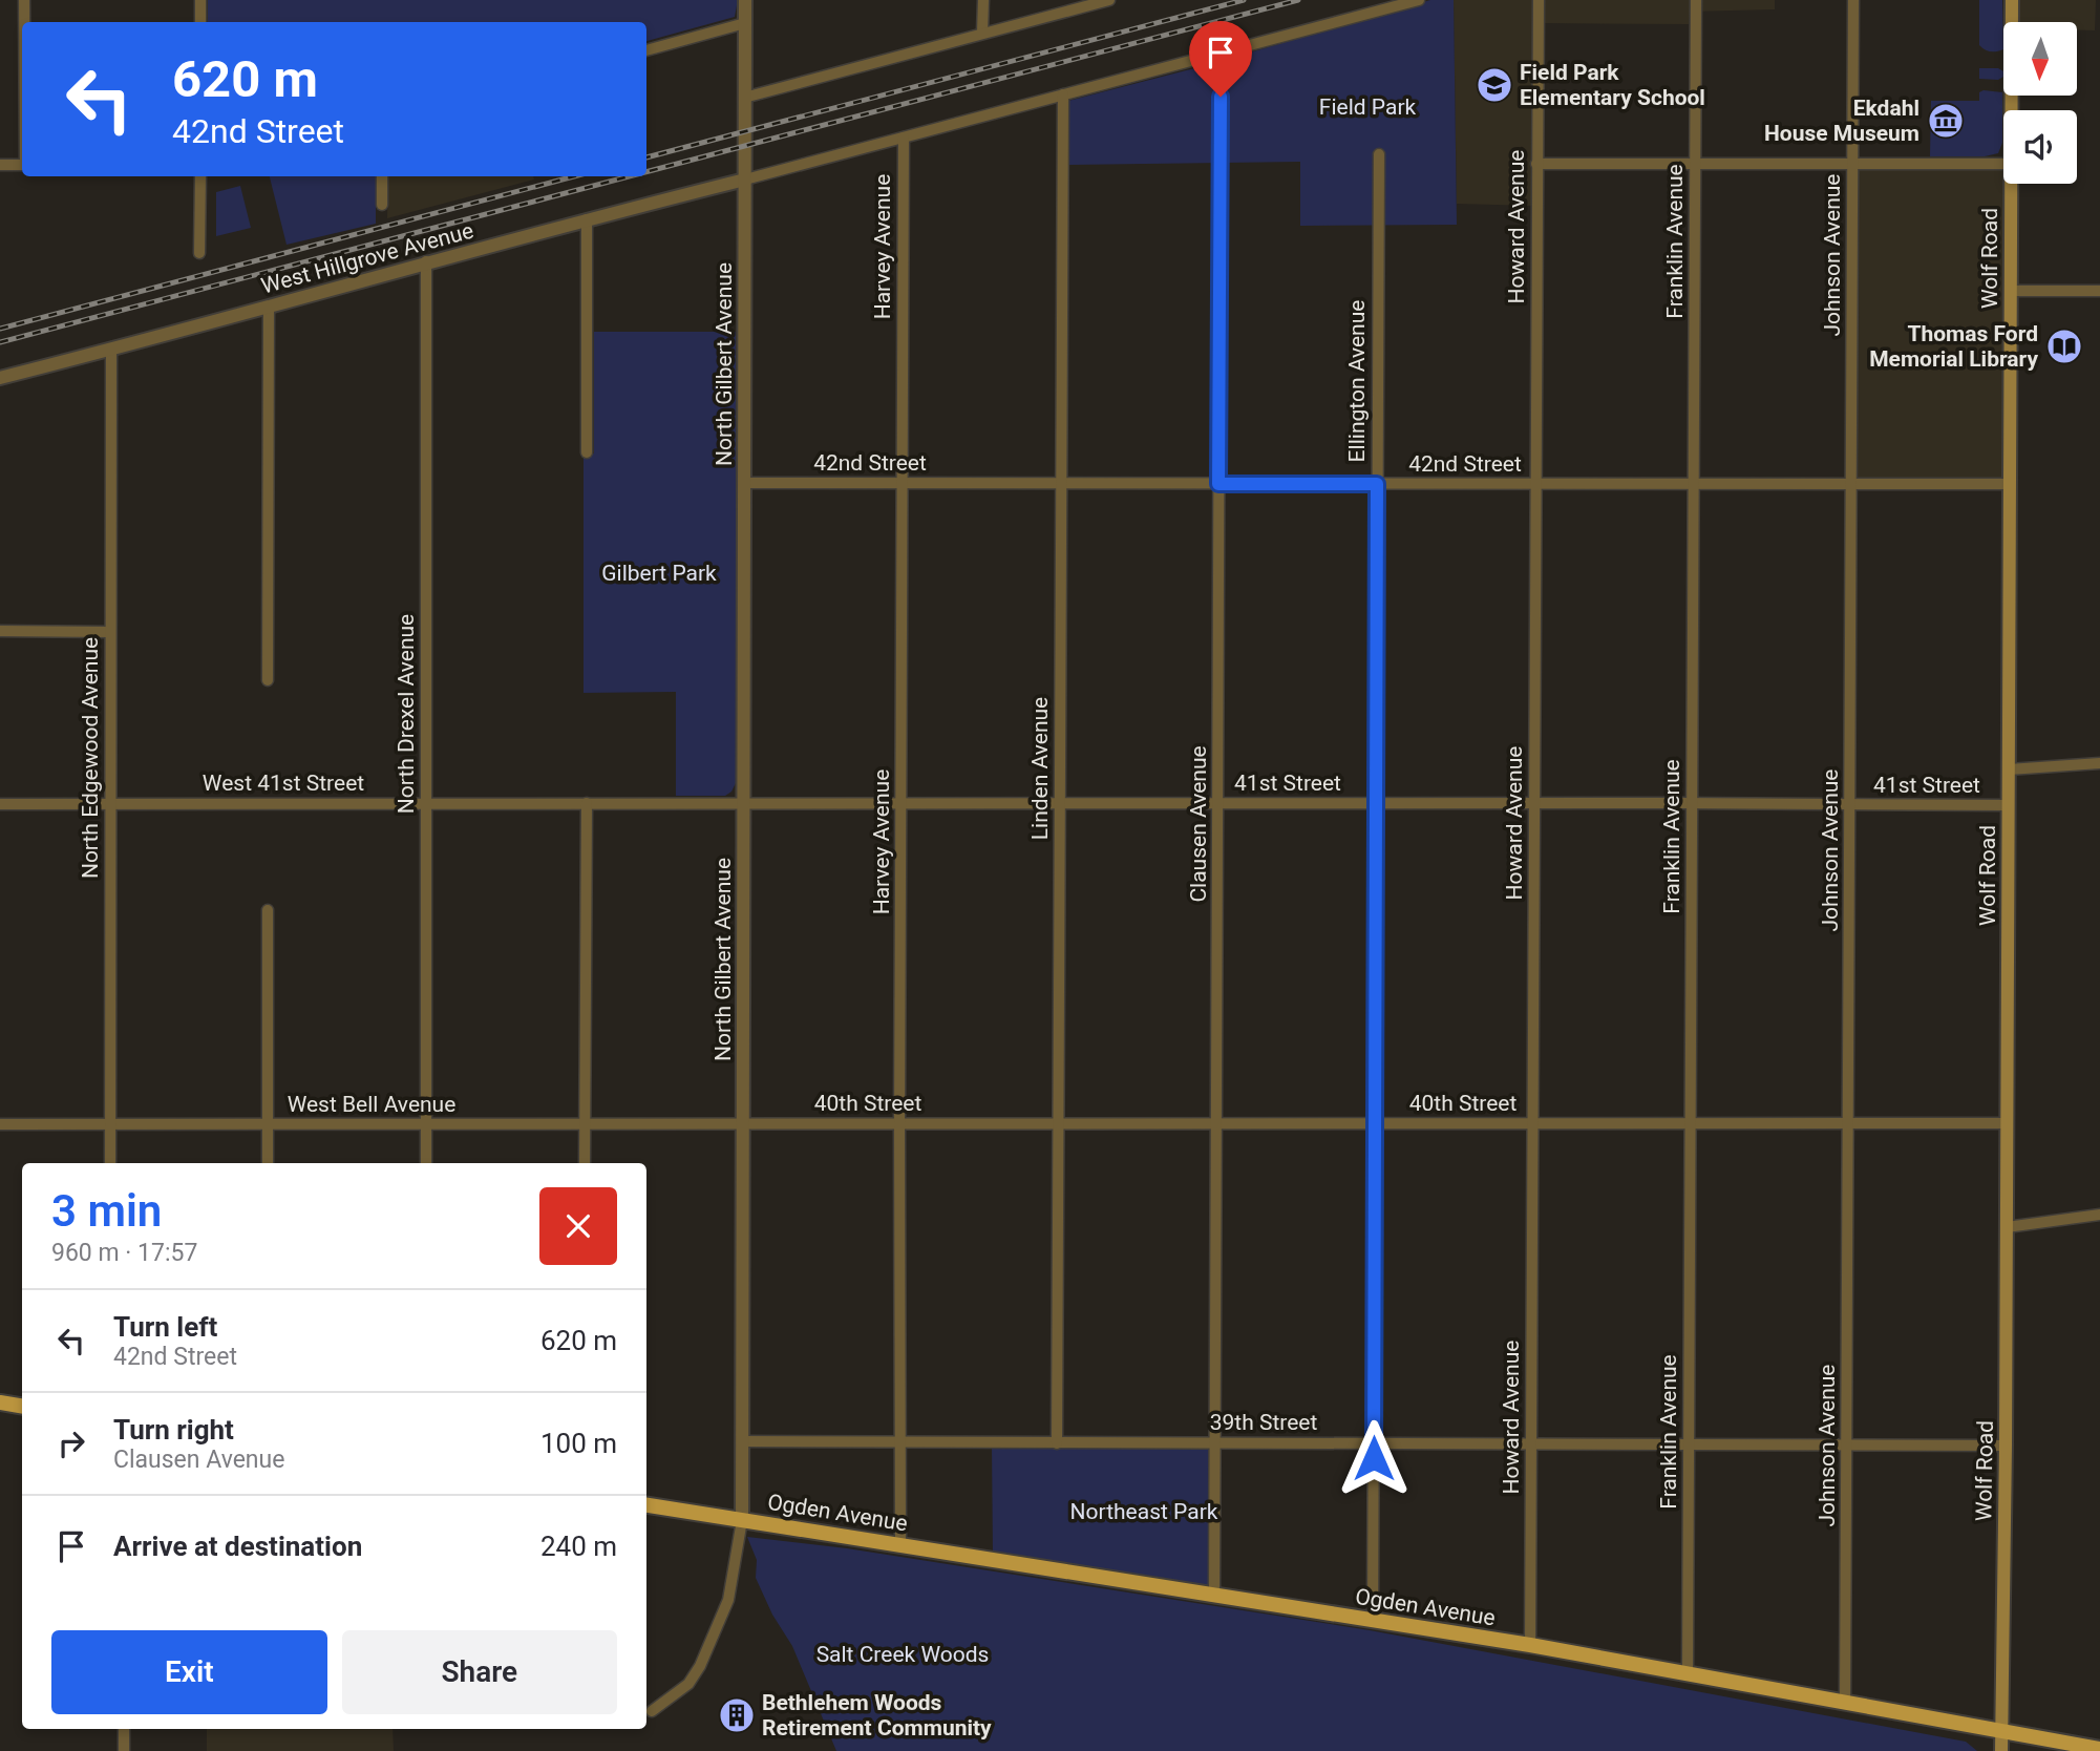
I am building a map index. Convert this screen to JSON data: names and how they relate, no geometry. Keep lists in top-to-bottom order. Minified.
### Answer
{"streets":{"main road":["Wolf Road","Ogden Avenue"],"street":["Howard Avenue","Franklin Avenue","Harvey Avenue","Johnson Avenue","West Hillgrove Avenue","North Gilbert Avenue","Ellington Avenue","42nd Street","North Drexel Avenue","North Edgewood Avenue","Linden Avenue","West 41st Street","41st Street","Clausen Avenue","40th Street","West Bell Avenue","39th Street"]},"crossings":[["Howard Avenue","42nd Street"],["Howard Avenue","41st Street"],["Howard Avenue","40th Street"],["Howard Avenue","39th Street"],["Howard Avenue","Ogden Avenue"],["Franklin Avenue","42nd Street"],["Franklin Avenue","41st Street"],["Franklin Avenue","40th Street"],["Franklin Avenue","39th Street"],["Franklin Avenue","Ogden Avenue"],["Harvey Avenue","42nd Street"],["Harvey Avenue","41st Street"],["Harvey Avenue","40th Street"],["Harvey Avenue","39th Street"],["Harvey Avenue","Ogden Avenue"],["Johnson Avenue","42nd Street"],["Johnson Avenue","41st Street"],["Johnson Avenue","40th Street"],["Johnson Avenue","39th Street"],["Johnson Avenue","Ogden Avenue"],["West Hillgrove Avenue","North Gilbert Avenue"],["West Hillgrove Avenue","North Drexel Avenue"],["West Hillgrove Avenue","North Edgewood Avenue"],["Wolf Road","42nd Street"],["Wolf Road","41st Street"],["Wolf Road","40th Street"],["Wolf Road","39th Street"],["Wolf Road","Ogden Avenue"],["North Gilbert Avenue","42nd Street"],["North Gilbert Avenue","West 41st Street"],["North Gilbert Avenue","41st Street"],["North Gilbert Avenue","40th Street"],["North Gilbert Avenue","West Bell Avenue"],["North Gilbert Avenue","39th Street"],["North Gilbert Avenue","Ogden Avenue"],["Ellington Avenue","42nd Street"],["Ellington Avenue","41st Street"],["Ellington Avenue","40th Street"],["Ellington Avenue","39th Street"],["Ellington Avenue","Ogden Avenue"],["42nd Street","Linden Avenue"],["42nd Street","Clausen Avenue"],["North Drexel Avenue","West 41st Street"],["North Drexel Avenue","West Bell Avenue"],["North Edgewood Avenue","West 41st Street"],["North Edgewood Avenue","West Bell Avenue"],["Linden Avenue","41st Street"],["Linden Avenue","40th Street"],["Linden Avenue","39th Street"],["West 41st Street","41st Street"],["41st Street","Clausen Avenue"],["Clausen Avenue","40th Street"],["Clausen Avenue","39th Street"],["Clausen Avenue","Ogden Avenue"],["40th Street","West Bell Avenue"]],"parks":["Field Park","Gilbert Park","Northeast Park","Salt Creek Woods"],"places":{"school or university":["Field Park Elementary School"],"museum":["Ekdahl House Museum"],"library":["Thomas Ford Memorial Library"],"building":["Bethlehem Woods Retirement Community"]},"north":"bottom","page":{"turn":["620 m","42nd Street"],"heading":["3 min","960 m · 17:57"],"list":[{"name":"Turn left","note":"42nd Street","value":"620 m"},{"name":"Turn right","note":"Clausen Avenue","value":"100 m"},{"name":"Arrive at destination","value":"240 m"}],"buttons":["Exit","Share"]}}
